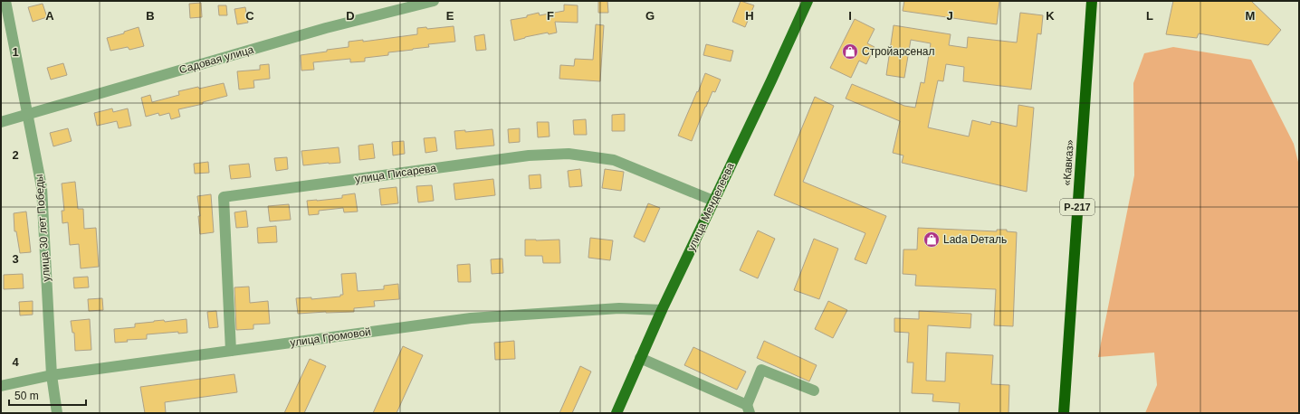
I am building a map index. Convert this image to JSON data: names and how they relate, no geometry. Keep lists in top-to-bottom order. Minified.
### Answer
{"streets":{"highway":["«Кавказ»","Р-217"],"main road":["улица Менделеева"],"street":["Садовая улица","улица Писарева","улица 30 лет Победы","улица Громовой"]},"crossings":[["Садовая улица","улица 30 лет Победы"],["улица Писарева","улица Менделеева"],["улица Писарева","улица Громовой"],["улица Менделеева","улица Громовой"],["улица 30 лет Победы","улица Громовой"]],"places":{"shop":["Стройарсенал","Lada Dеталь"]},"scale_bar":"50 m","grid":{"columns":["A","B","C","D","E","F","G","H","I","J","K","L","M"],"rows":["1","2","3","4"]}}
